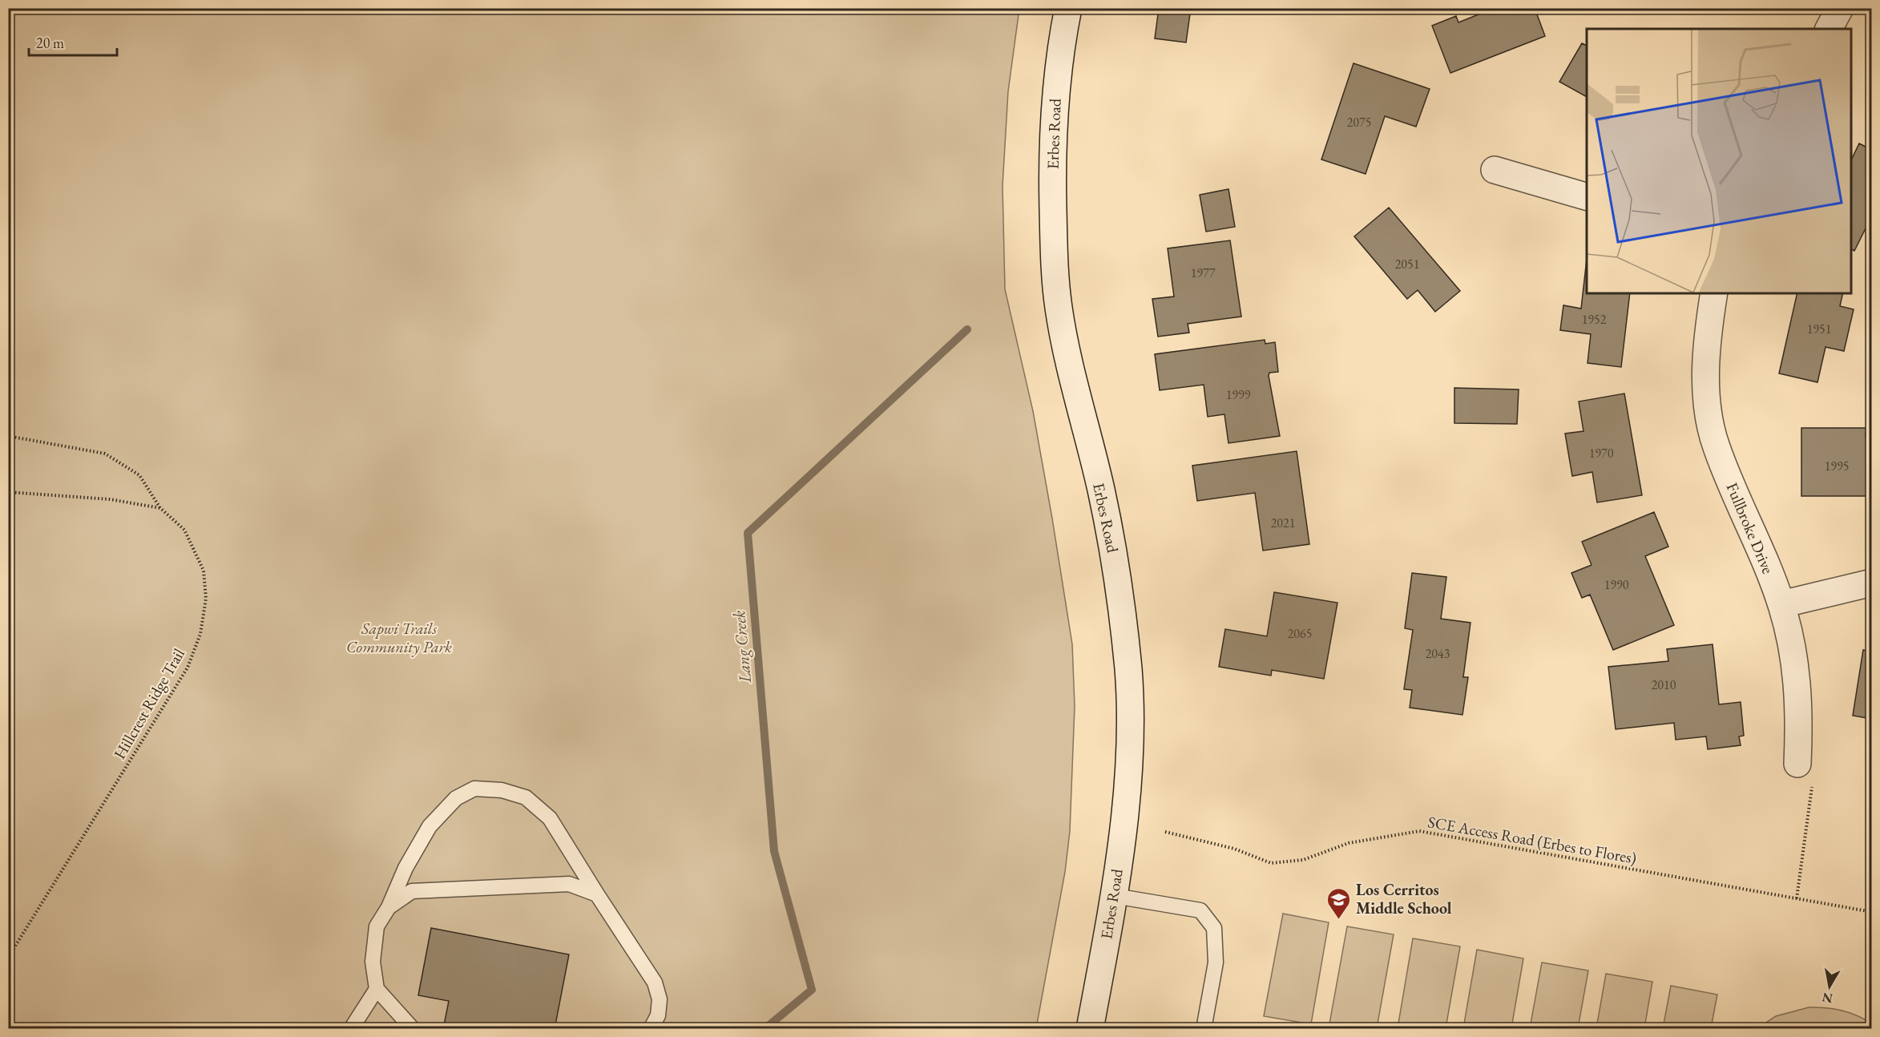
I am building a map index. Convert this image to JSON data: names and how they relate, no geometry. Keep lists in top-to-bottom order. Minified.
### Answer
{"streets":{"main road":["Erbes Road","Fullbroke Drive"],"path":["Hillcrest Ridge Trail","SCE Access Road (Erbes to Flores)"]},"water":["Lang Creek"],"parks":["Sapwi Trails Community Park"],"places":{"school or university":["Los Cerritos Middle School"]},"house_numbers":["2075","2051","1977","1952","1951","1999","1970","1995","2021","1990","2065","2043","2010"],"scale_bar":"20 m","north":"bottom"}
